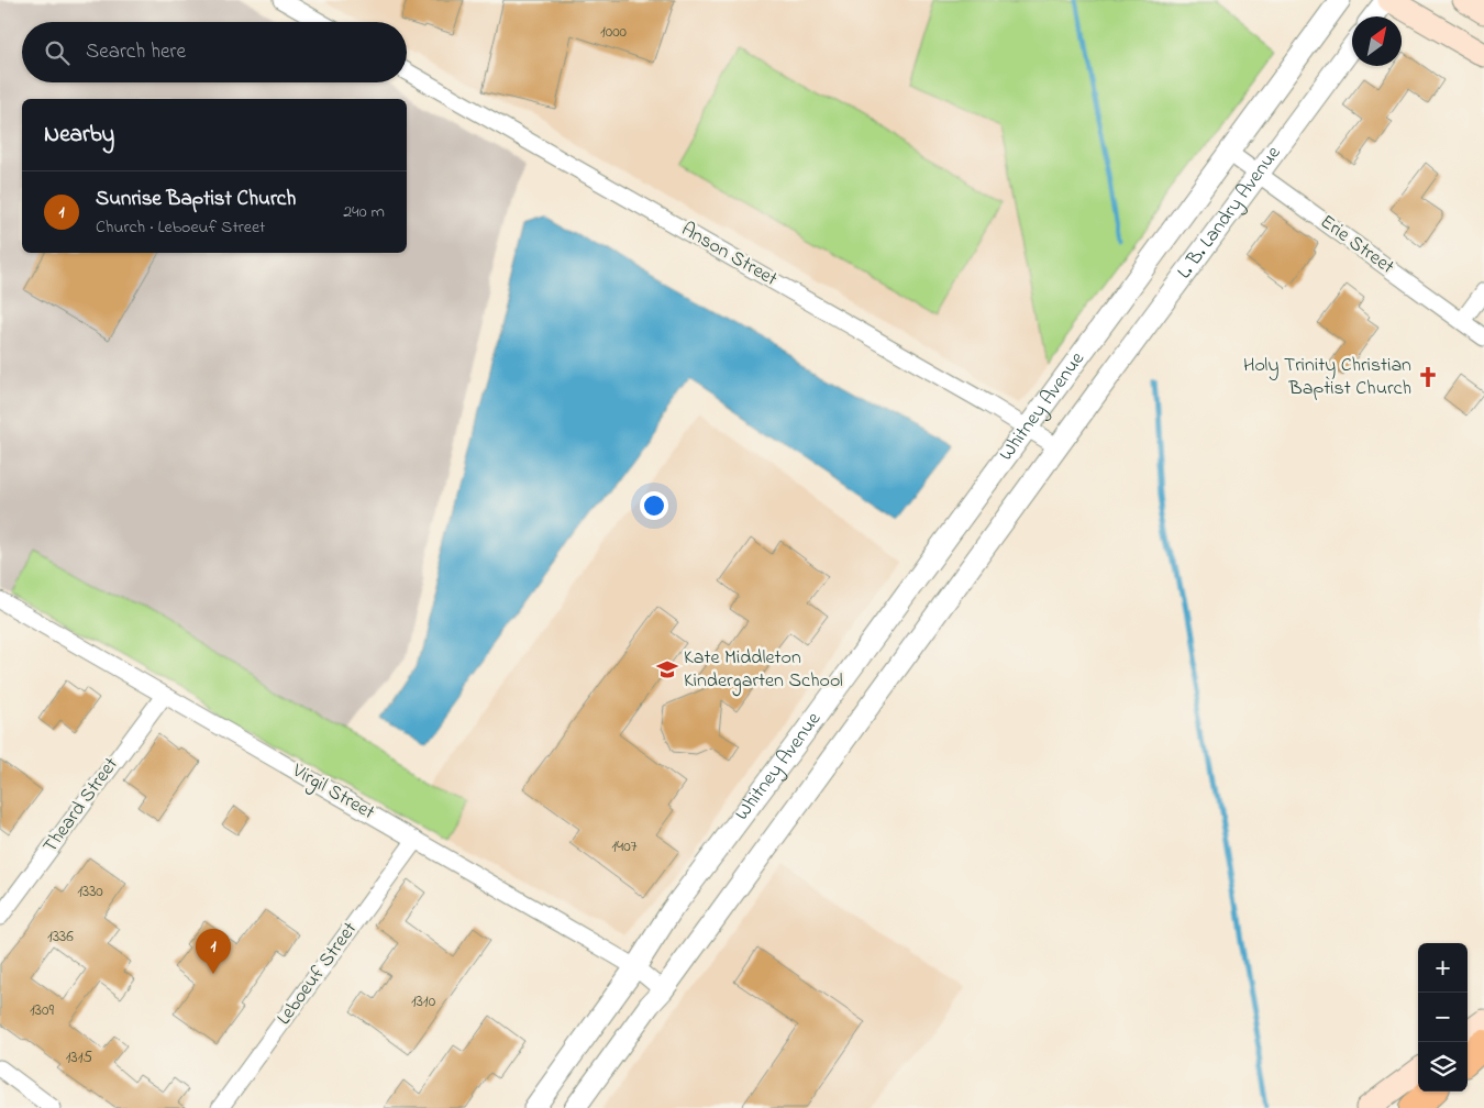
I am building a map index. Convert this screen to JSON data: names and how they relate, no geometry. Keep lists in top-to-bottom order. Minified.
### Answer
{"streets":{"street":["L. B. Landry Avenue","Erie Street","Anson Street","Whitney Avenue","Virgil Street","Theard Street","Leboeuf Street"]},"crossings":[["L. B. Landry Avenue","Erie Street"],["L. B. Landry Avenue","Whitney Avenue"],["Anson Street","Whitney Avenue"],["Whitney Avenue","Virgil Street"],["Virgil Street","Theard Street"],["Virgil Street","Leboeuf Street"]],"places":{"church":["Holy Trinity Christian Baptist Church"],"school or university":["Kate Middleton Kindergarten School"]},"house_numbers":["1000","1407","1330","1336","1310","1309","1315"],"north":"top right","page":{"search":"Search here","heading":"Nearby","list":[{"mark":"1","name":"Sunrise Baptist Church","note":"Church · Leboeuf Street","value":"240 m"}],"pins":"1","map_buttons":["+","−"]}}
